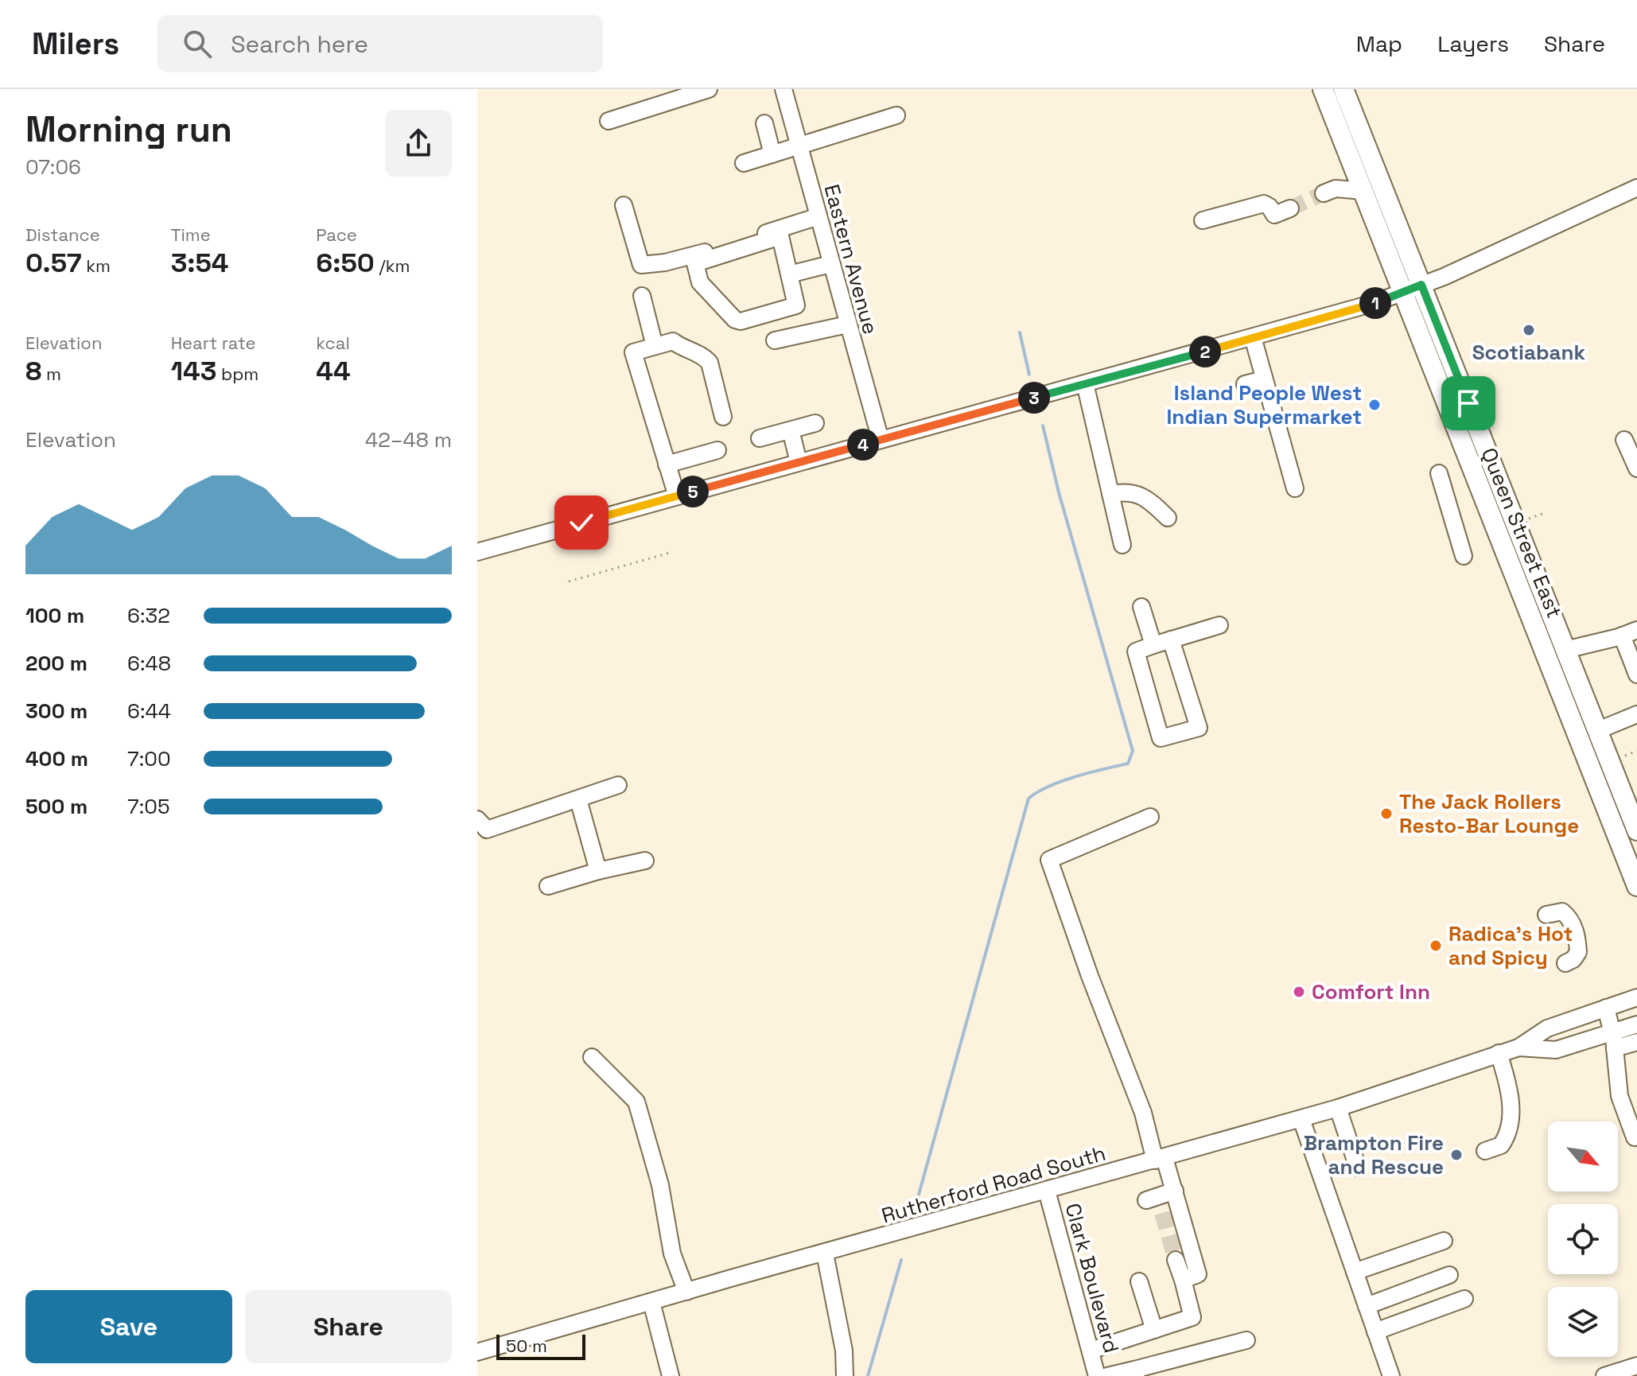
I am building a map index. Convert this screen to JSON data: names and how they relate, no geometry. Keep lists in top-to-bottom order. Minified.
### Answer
{"streets":{"main road":["Queen Street East"],"street":["Eastern Avenue","Rutherford Road South","Clark Boulevard"]},"crossings":[["Rutherford Road South","Clark Boulevard"]],"places":["Scotiabank","Island People West Indian Supermarket","The Jack Rollers Resto-Bar Lounge","Radica's Hot and Spicy","Comfort Inn","Brampton Fire and Rescue"],"scale_bar":"50 m","north":"bottom right","page":{"header":"Milers","search":"Search here","nav":["Map","Layers","Share"],"heading":["Morning run","07:06"],"stats":[["Distance","0.57 km"],["Time","3:54"],["Pace","6:50 /km"],["Elevation","8 m"],["Heart rate","143 bpm"],["kcal","44"]],"pins":["1","2","3","4","5"],"chart":["Elevation","42–48 m"],"list":[{"name":"100 m","note":"6:32"},{"name":"200 m","note":"6:48"},{"name":"300 m","note":"6:44"},{"name":"400 m","note":"7:00"},{"name":"500 m","note":"7:05"}],"buttons":["Save","Share"],"scale":"50 m"}}
